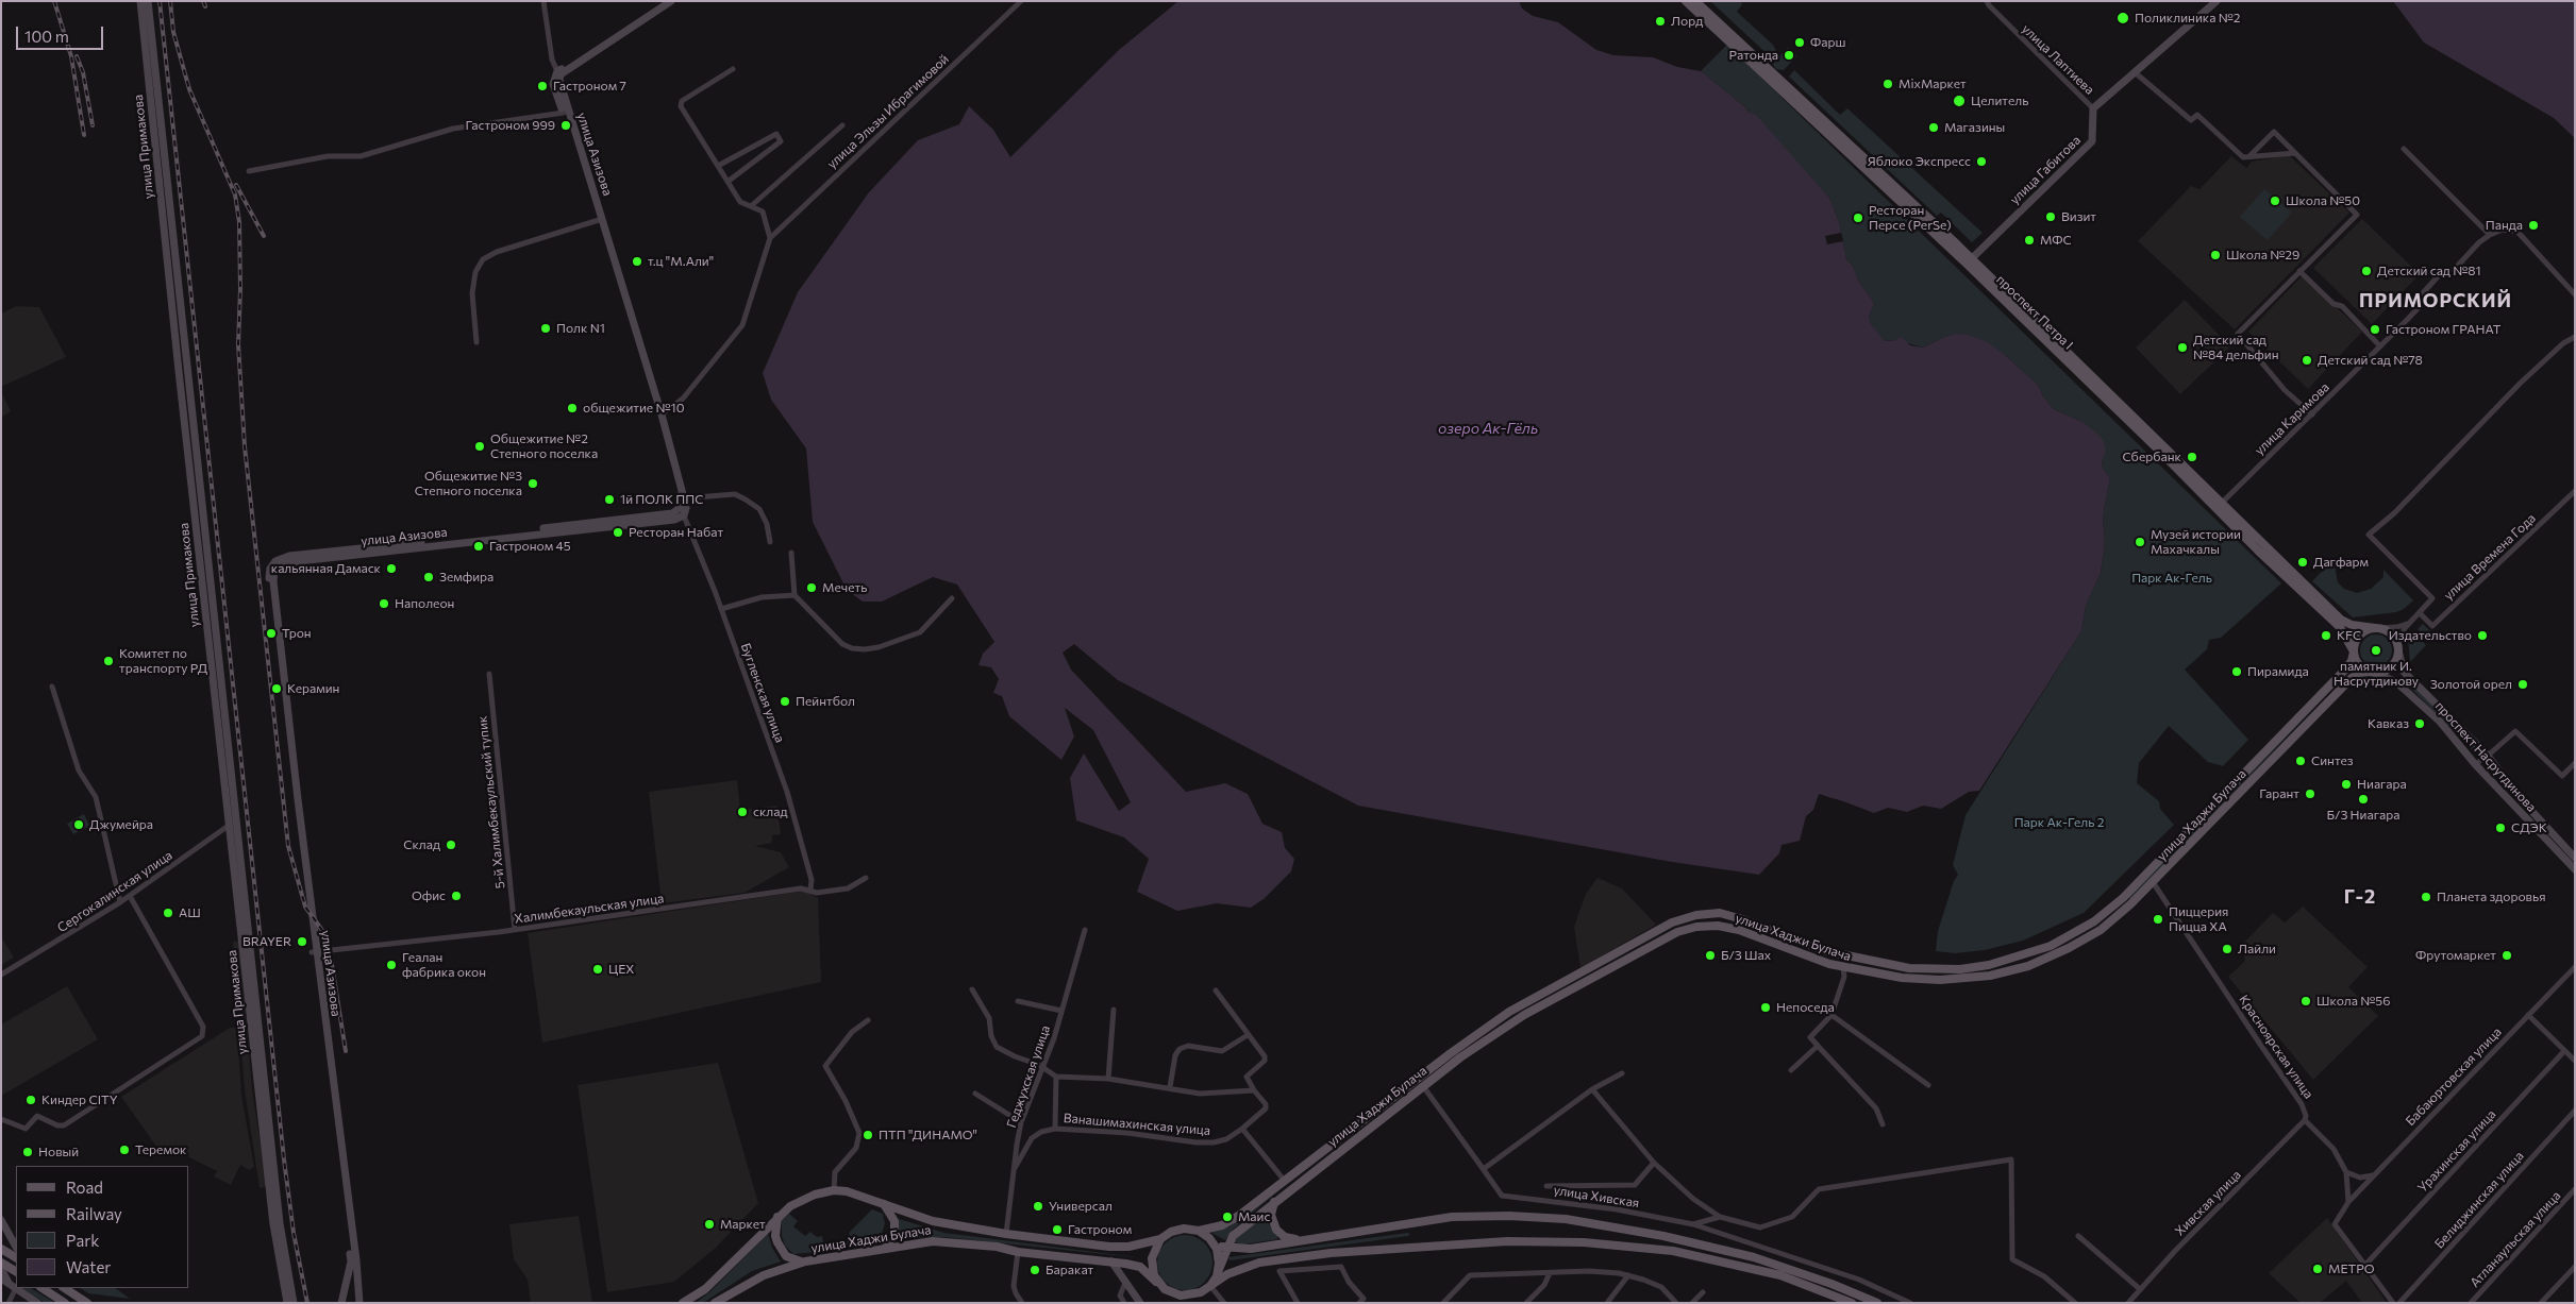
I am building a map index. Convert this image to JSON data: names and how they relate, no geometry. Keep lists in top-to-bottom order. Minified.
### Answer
{"streets":{"main road":["улица Примакова","улица Азизова","улица Габитова","проспект Петра I","проспект Насрутдинова","улица Хаджи Булача"],"street":["улица Лаптиева","улица Эльзы Ибрагимовой","улица Каримова","улица Времена Года","Бугленская улица","5-й Халимбекаульский тупик","Сергокалинская улица","Халимбекаульская улица","Красноярская улица","Геджухская улица","Бабаюртовская улица","Ванашимахинская улица","Урахинская улица","улица Хивская","Белиджинская улица","Хивская улица","Атланаульская улица"]},"crossings":[["улица Лаптиева","улица Габитова"],["улица Примакова","Сергокалинская улица"],["улица Азизова","Бугленская улица"],["улица Азизова","Халимбекаульская улица"],["улица Габитова","проспект Петра I"],["проспект Петра I","улица Каримова"],["проспект Петра I","проспект Насрутдинова"],["проспект Петра I","улица Хаджи Булача"],["Бугленская улица","Халимбекаульская улица"],["проспект Насрутдинова","улица Хаджи Булача"],["5-й Халимбекаульский тупик","Халимбекаульская улица"],["улица Хаджи Булача","Красноярская улица"],["улица Хаджи Булача","Геджухская улица"],["улица Хаджи Булача","улица Хивская"],["Красноярская улица","Бабаюртовская улица"],["Красноярская улица","Хивская улица"],["Геджухская улица","Ванашимахинская улица"]],"districts":["ПРИМОРСКИЙ","Г-2"],"water":["озеро Ак-Гёль"],"parks":["Парк Ак-Гель","Парк Ак-Гель 2"],"places":["Поликлиника №2","Лорд","Фарш","Ратонда","MixМаркет","Гастроном 7","Целитель","Гастроном 999","Магазины","Яблоко Экспресс","Школа №50","Визит","Ресторан Персе (PerSe)","Панда","МФС","Школа №29","т.ц \"М.Али\"","Детский сад №81","Полк N1","Гастроном ГРАНАТ","Детский сад №84 дельфин","Детский сад №78","общежитие №10","Общежитие №2 Степного поселка","Сбербанк","Общежитие №3 Степного поселка","1й ПОЛК ППС","Ресторан Набат","Музей истории Махачкалы","Гастроном 45","Дагфарм","кальянная Дамаск","Земфира","Мечеть","Наполеон","Трон","KFC","Издательство","памятник И. Насрутдинову","Комитет по транспорту РД","Пирамида","Золотой орел","Керамин","Пейнтбол","Кавказ","Синтез","Ниагара","Гарант","Б/З Ниагара","склад","Джумейра","СДЭК","Склад","Офис","Планета здоровья","АШ","Пиццерия Пицца ХА","BRAYER","Лайли","Б/З Шах","Фрутомаркет","Геалан фабрика окон","ЦЕХ","Школа №56","Непоседа","Киндер CITY","ПТП \"ДИНАМО\"","Теремок","Новый","Универсал","Маис","Маркет","Гастроном","МЕТРО","Баракат"],"legend":["Road","Railway","Park","Water"],"scale_bar":"100 m"}
